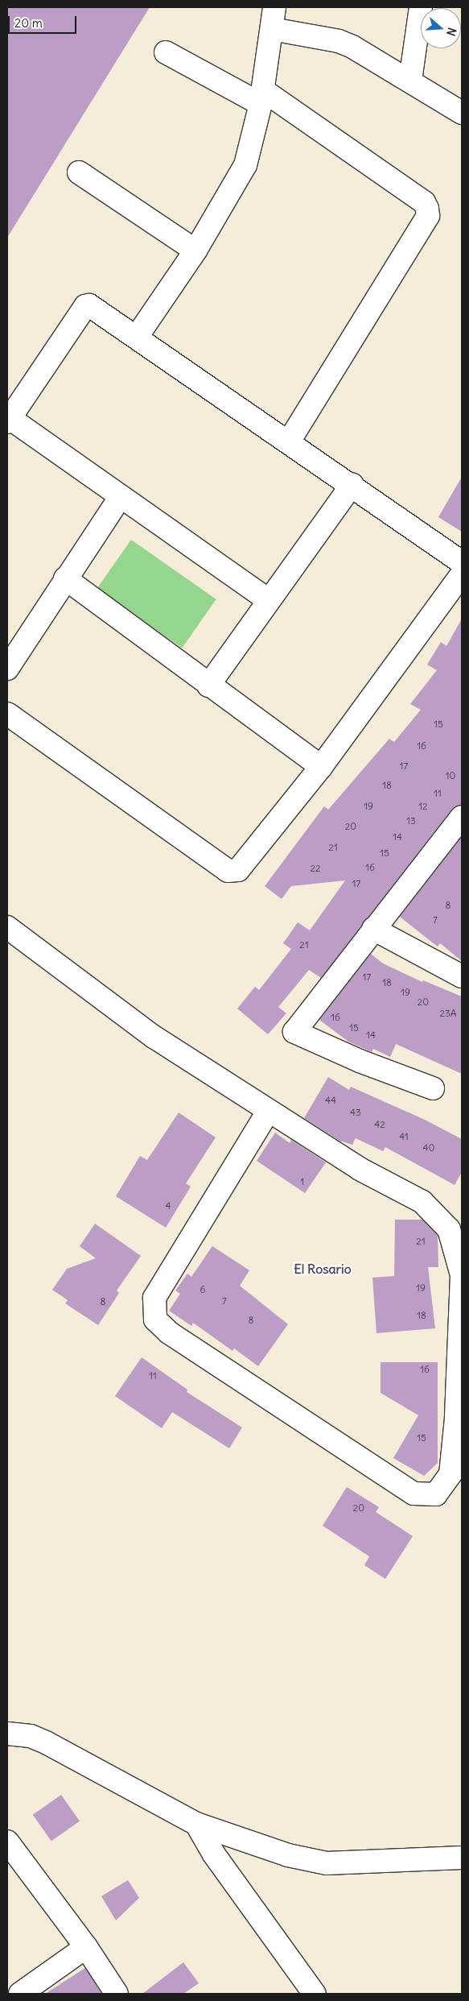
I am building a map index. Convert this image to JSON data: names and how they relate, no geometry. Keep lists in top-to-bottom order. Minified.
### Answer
{"districts":["El Rosario"],"house_numbers":["15","16","17","10","18","11","19","12","13","20","14","21","15","16","22","17","8","7","21","17","18","19","20","23A","16","15","14","44","43","42","41","40","1","4","21","19","6","7","8","18","8","16","11","15","20"],"scale_bar":"20 m","north":"right"}
